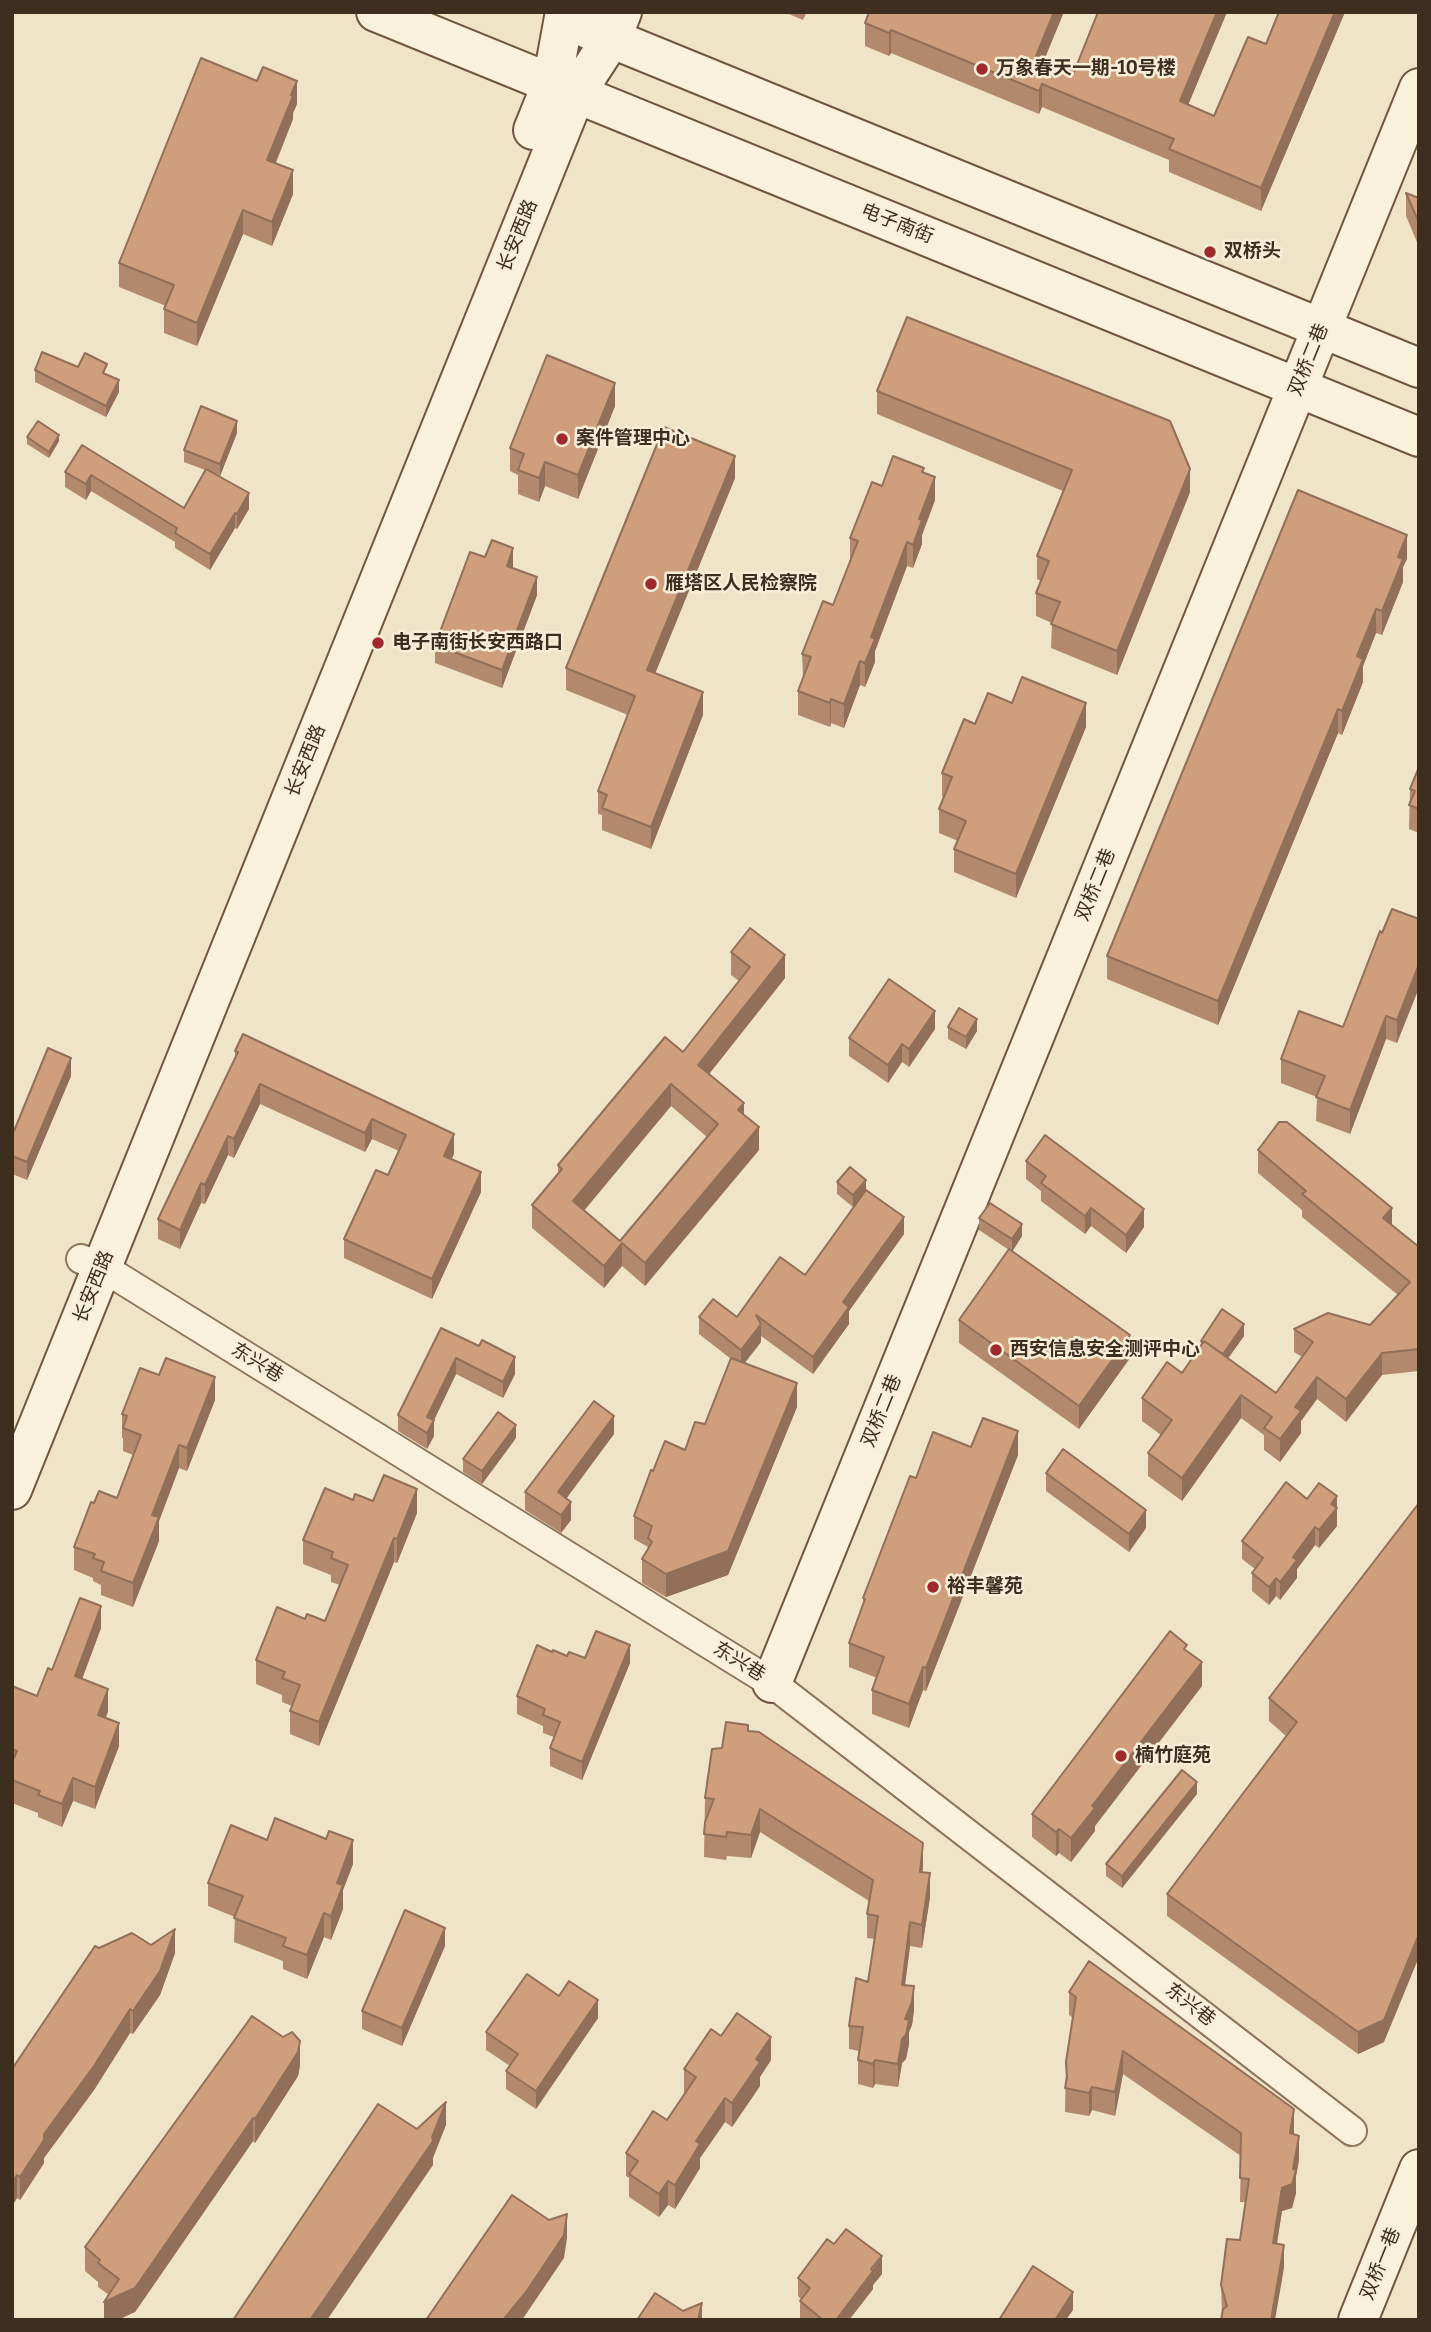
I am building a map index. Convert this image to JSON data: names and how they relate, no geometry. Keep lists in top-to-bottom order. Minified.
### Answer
{"streets":{"main road":["电子南街","长安西路","双桥二巷","双桥一巷"],"street":["东兴巷"]},"crossings":[["电子南街","长安西路"],["电子南街","双桥二巷"],["长安西路","东兴巷"],["双桥二巷","东兴巷"]],"places":["万象春天一期-10号楼","双桥头","案件管理中心","雁塔区人民检察院","电子南街长安西路口","西安信息安全测评中心","裕丰馨苑","楠竹庭苑"]}
